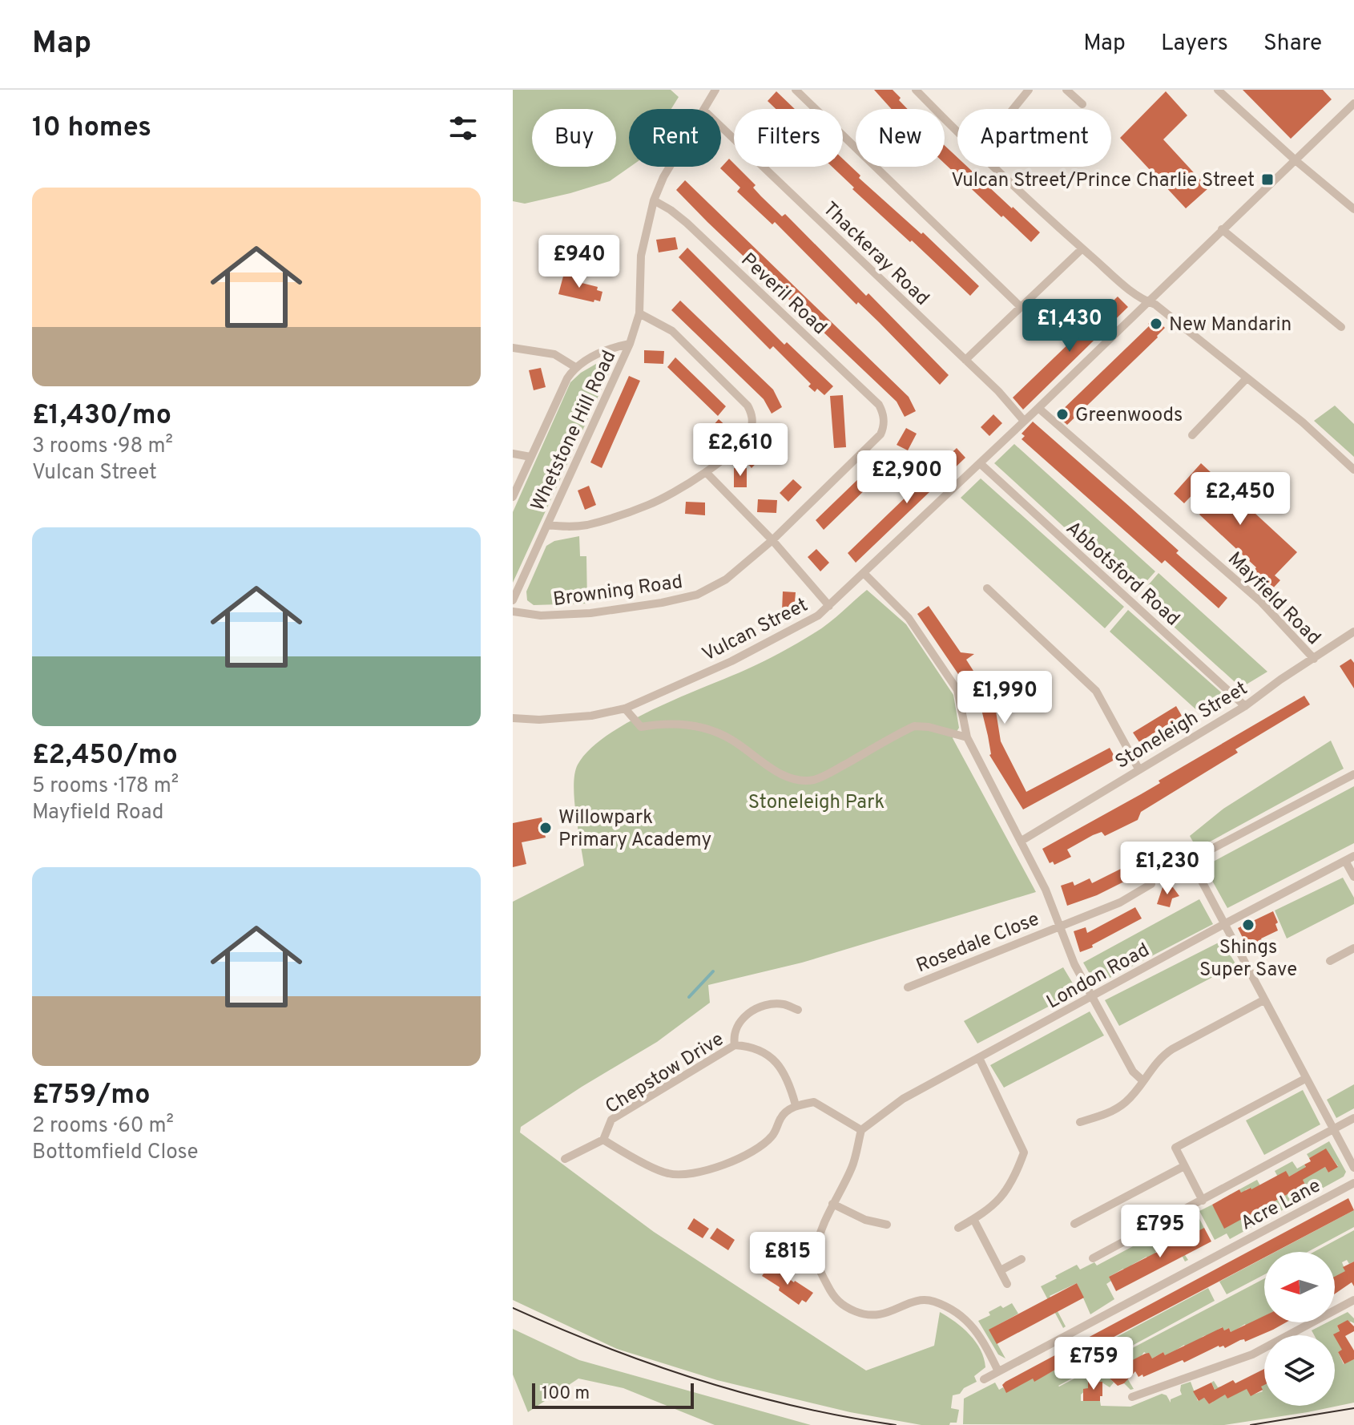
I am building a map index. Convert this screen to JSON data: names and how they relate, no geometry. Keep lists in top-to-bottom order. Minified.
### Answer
{"streets":{"street":["Thackeray Road","Peveril Road","Whetstone Hill Road","Abbotsford Road","Browning Road","Mayfield Road","Vulcan Street","Stoneleigh Street","Rosedale Close","London Road","Chepstow Drive","Acre Lane"]},"crossings":[["Thackeray Road","Vulcan Street"],["Peveril Road","Whetstone Hill Road"],["Peveril Road","Browning Road"],["Abbotsford Road","Vulcan Street"],["Abbotsford Road","Stoneleigh Street"],["Mayfield Road","Vulcan Street"],["Mayfield Road","Stoneleigh Street"]],"parks":["Stoneleigh Park"],"places":{"transit":["Vulcan Street/Prince Charlie Street"],"other":["New Mandarin","Greenwoods","Willowpark Primary Academy","Shings Super Save"]},"scale_bar":"100 m","north":"left","page":{"header":"Map","nav":["Map","Layers","Share"],"heading":"10 homes","chip":["Buy","Rent","Filters","New","Apartment"],"list":[{"name":"£1,430/mo","note":"3 rooms · 98 m² · Vulcan Street"},{"name":"£2,450/mo","note":"5 rooms · 178 m² · Mayfield Road"},{"name":"£759/mo","note":"2 rooms · 60 m² · Bottomfield Close"}],"price":["£940","£1,430","£2,610","£2,900","£2,450","£1,990","£1,230","£795","£815","£759"],"scale":"100 m"}}
